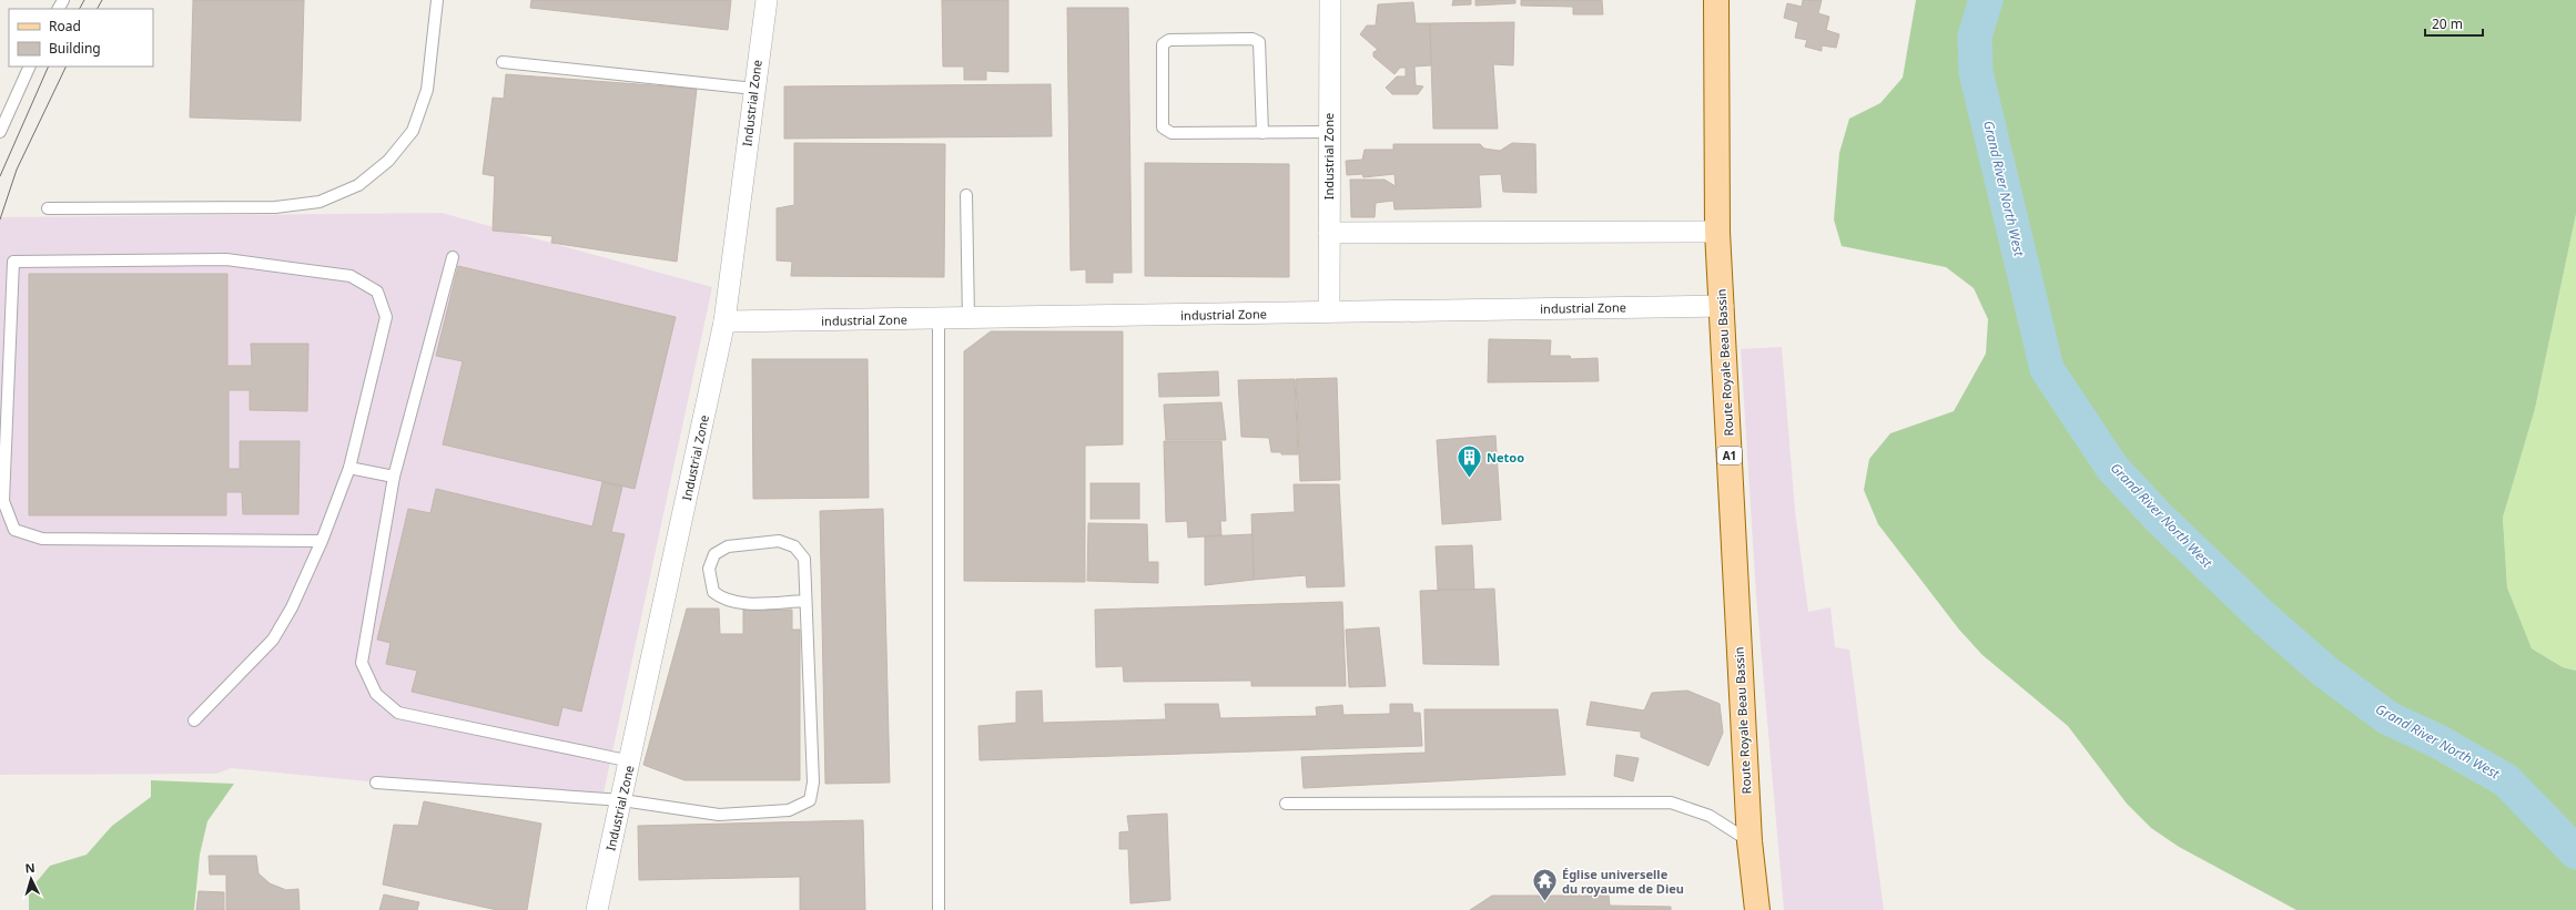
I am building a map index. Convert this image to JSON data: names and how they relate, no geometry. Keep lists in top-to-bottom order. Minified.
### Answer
{"streets":{"main road":["Route Royale Beau Bassin","A1"],"street":["Industrial Zone","industrial Zone"]},"crossings":[["Industrial Zone","industrial Zone"],["industrial Zone","Route Royale Beau Bassin"]],"water":["Grand River North West"],"places":{"building":["Netoo"],"temple":["Église universelle du royaume de Dieu"]},"legend":["Road","Building"],"scale_bar":"20 m","north":"top"}
